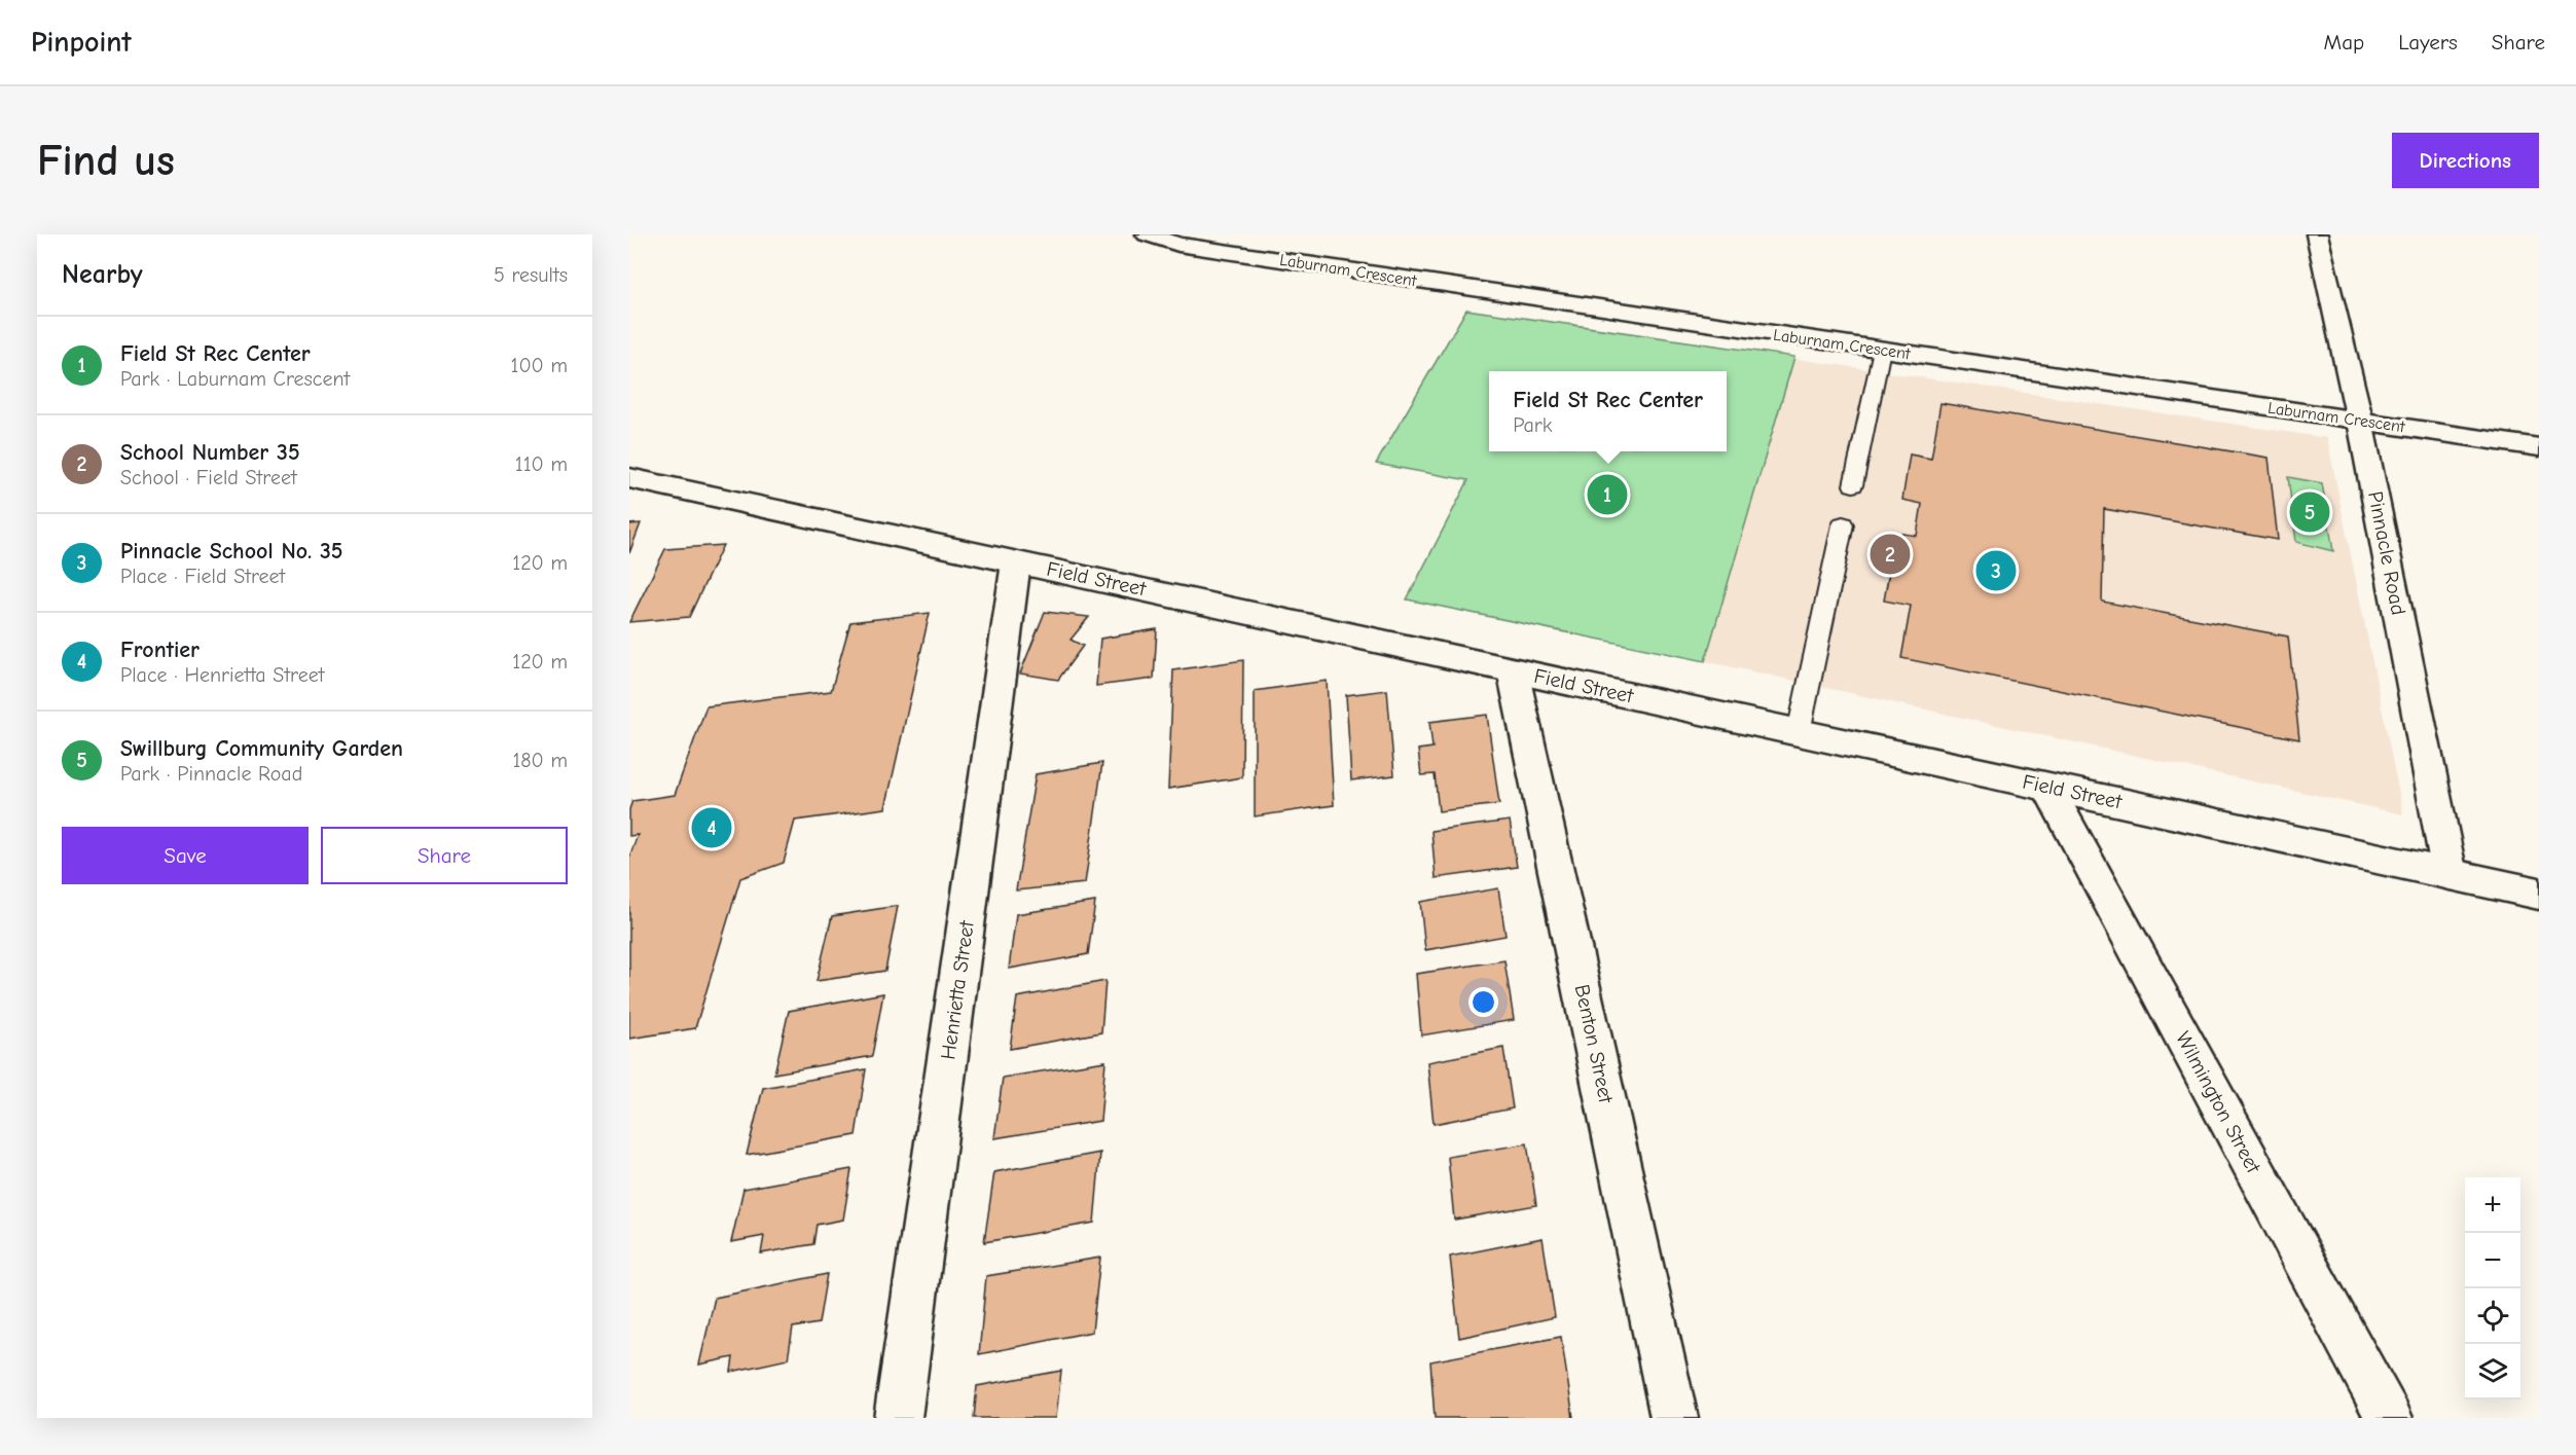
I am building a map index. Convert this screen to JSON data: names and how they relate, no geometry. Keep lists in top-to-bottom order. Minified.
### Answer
{"streets":{"street":["Laburnam Crescent","Pinnacle Road","Field Street","Henrietta Street","Benton Street","Wilmington Street"]},"crossings":[["Laburnam Crescent","Pinnacle Road"],["Pinnacle Road","Field Street"],["Field Street","Henrietta Street"],["Field Street","Benton Street"],["Field Street","Wilmington Street"]],"page":{"header":"Pinpoint","nav":["Map","Layers","Share"],"buttons":["Directions",["Save","Share"]],"title":"Find us","heading":["Nearby","5 results"],"list":[{"mark":"1","name":"Field St Rec Center","note":"Park · Laburnam Crescent","value":"100 m"},{"mark":"2","name":"School Number 35","note":"School · Field Street","value":"110 m"},{"mark":"3","name":"Pinnacle School No. 35","note":"Place · Field Street","value":"120 m"},{"mark":"4","name":"Frontier","note":"Place · Henrietta Street","value":"120 m"},{"mark":"5","name":"Swillburg Community Garden","note":"Park · Pinnacle Road","value":"180 m"}],"popup":["Field St Rec Center","Park"],"pins":["1","5","2","3","4"],"map_buttons":["+","−"]}}
